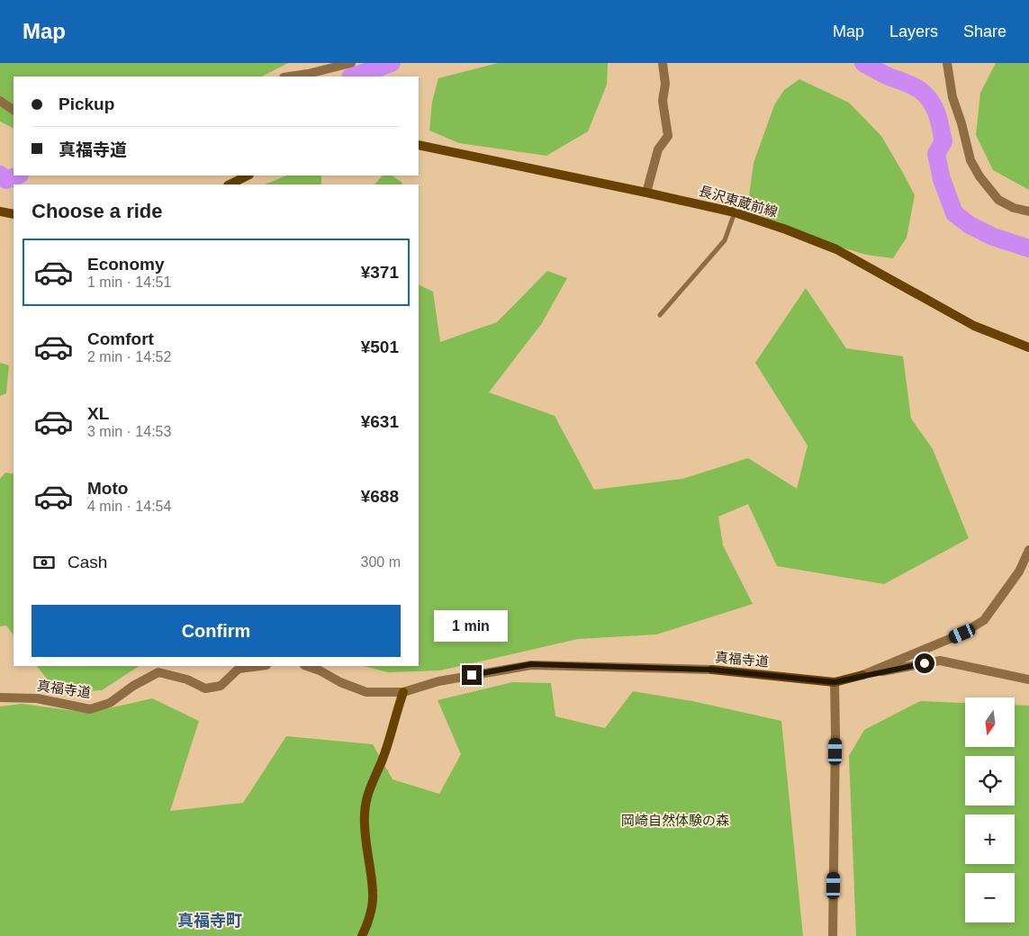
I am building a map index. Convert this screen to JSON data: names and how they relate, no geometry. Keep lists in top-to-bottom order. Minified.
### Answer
{"streets":{"main road":["長沢東蔵前線","真福寺道"]},"districts":["真福寺町"],"parks":["岡崎自然体験の森"],"north":"bottom","page":{"header":"Map","nav":["Map","Layers","Share"],"banner":["Pickup","真福寺道"],"heading":"Choose a ride","list":[{"name":"Economy","note":"1 min · 14:51","value":"¥371"},{"name":"Comfort","note":"2 min · 14:52","value":"¥501"},{"name":"XL","note":"3 min · 14:53","value":"¥631"},{"name":"Moto","note":"4 min · 14:54","value":"¥688"}],"pay":["Cash","300 m"],"buttons":"Confirm","bubble":"1 min","map_buttons":["+","−"]}}
